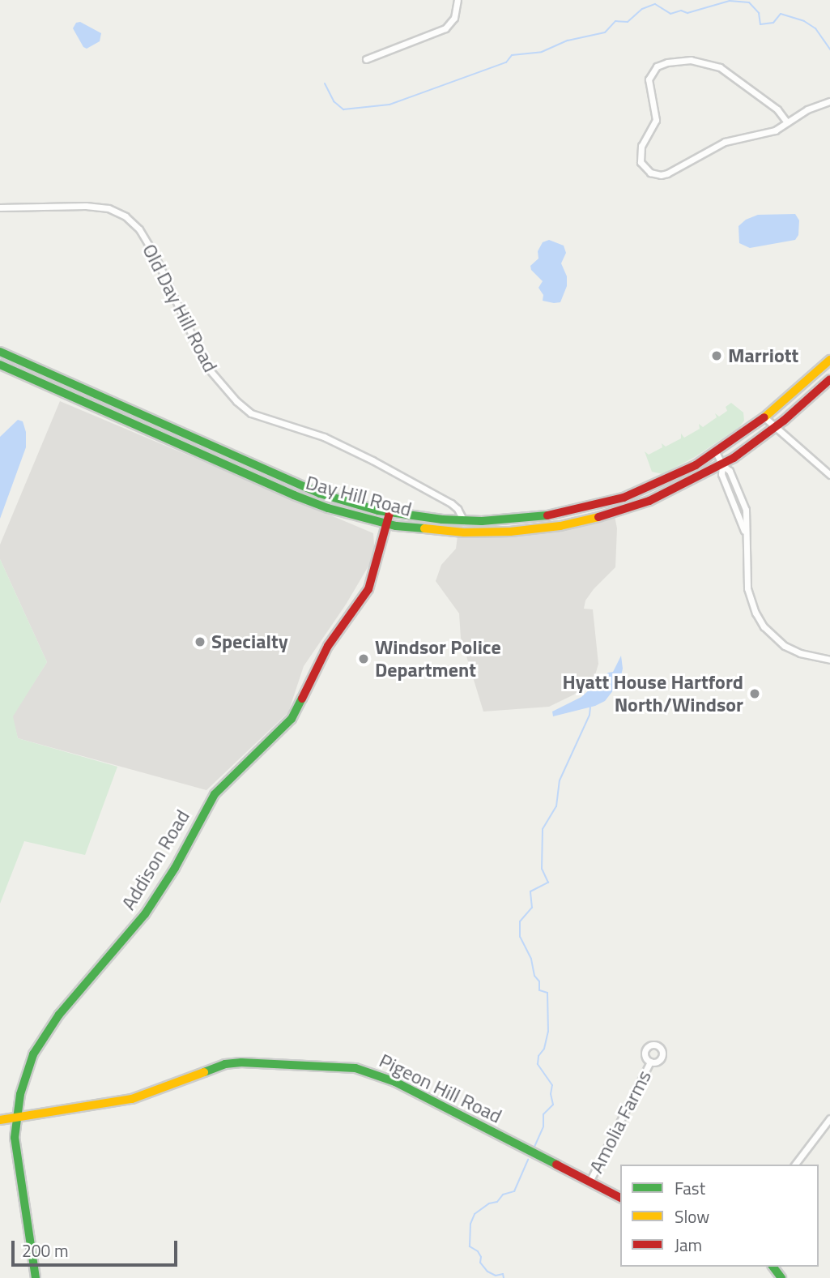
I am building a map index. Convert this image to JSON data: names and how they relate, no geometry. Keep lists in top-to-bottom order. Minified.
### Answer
{"streets":{"main road":["Day Hill Road","Addison Road","Pigeon Hill Road"],"street":["Old Day Hill Road","Amolia Farms"]},"crossings":[["Old Day Hill Road","Day Hill Road"],["Day Hill Road","Addison Road"],["Addison Road","Pigeon Hill Road"],["Pigeon Hill Road","Amolia Farms"]],"places":["Marriott","Specialty","Windsor Police Department","Hyatt House Hartford North/Windsor"],"legend":["Fast","Slow","Jam"],"scale_bar":"200 m"}
